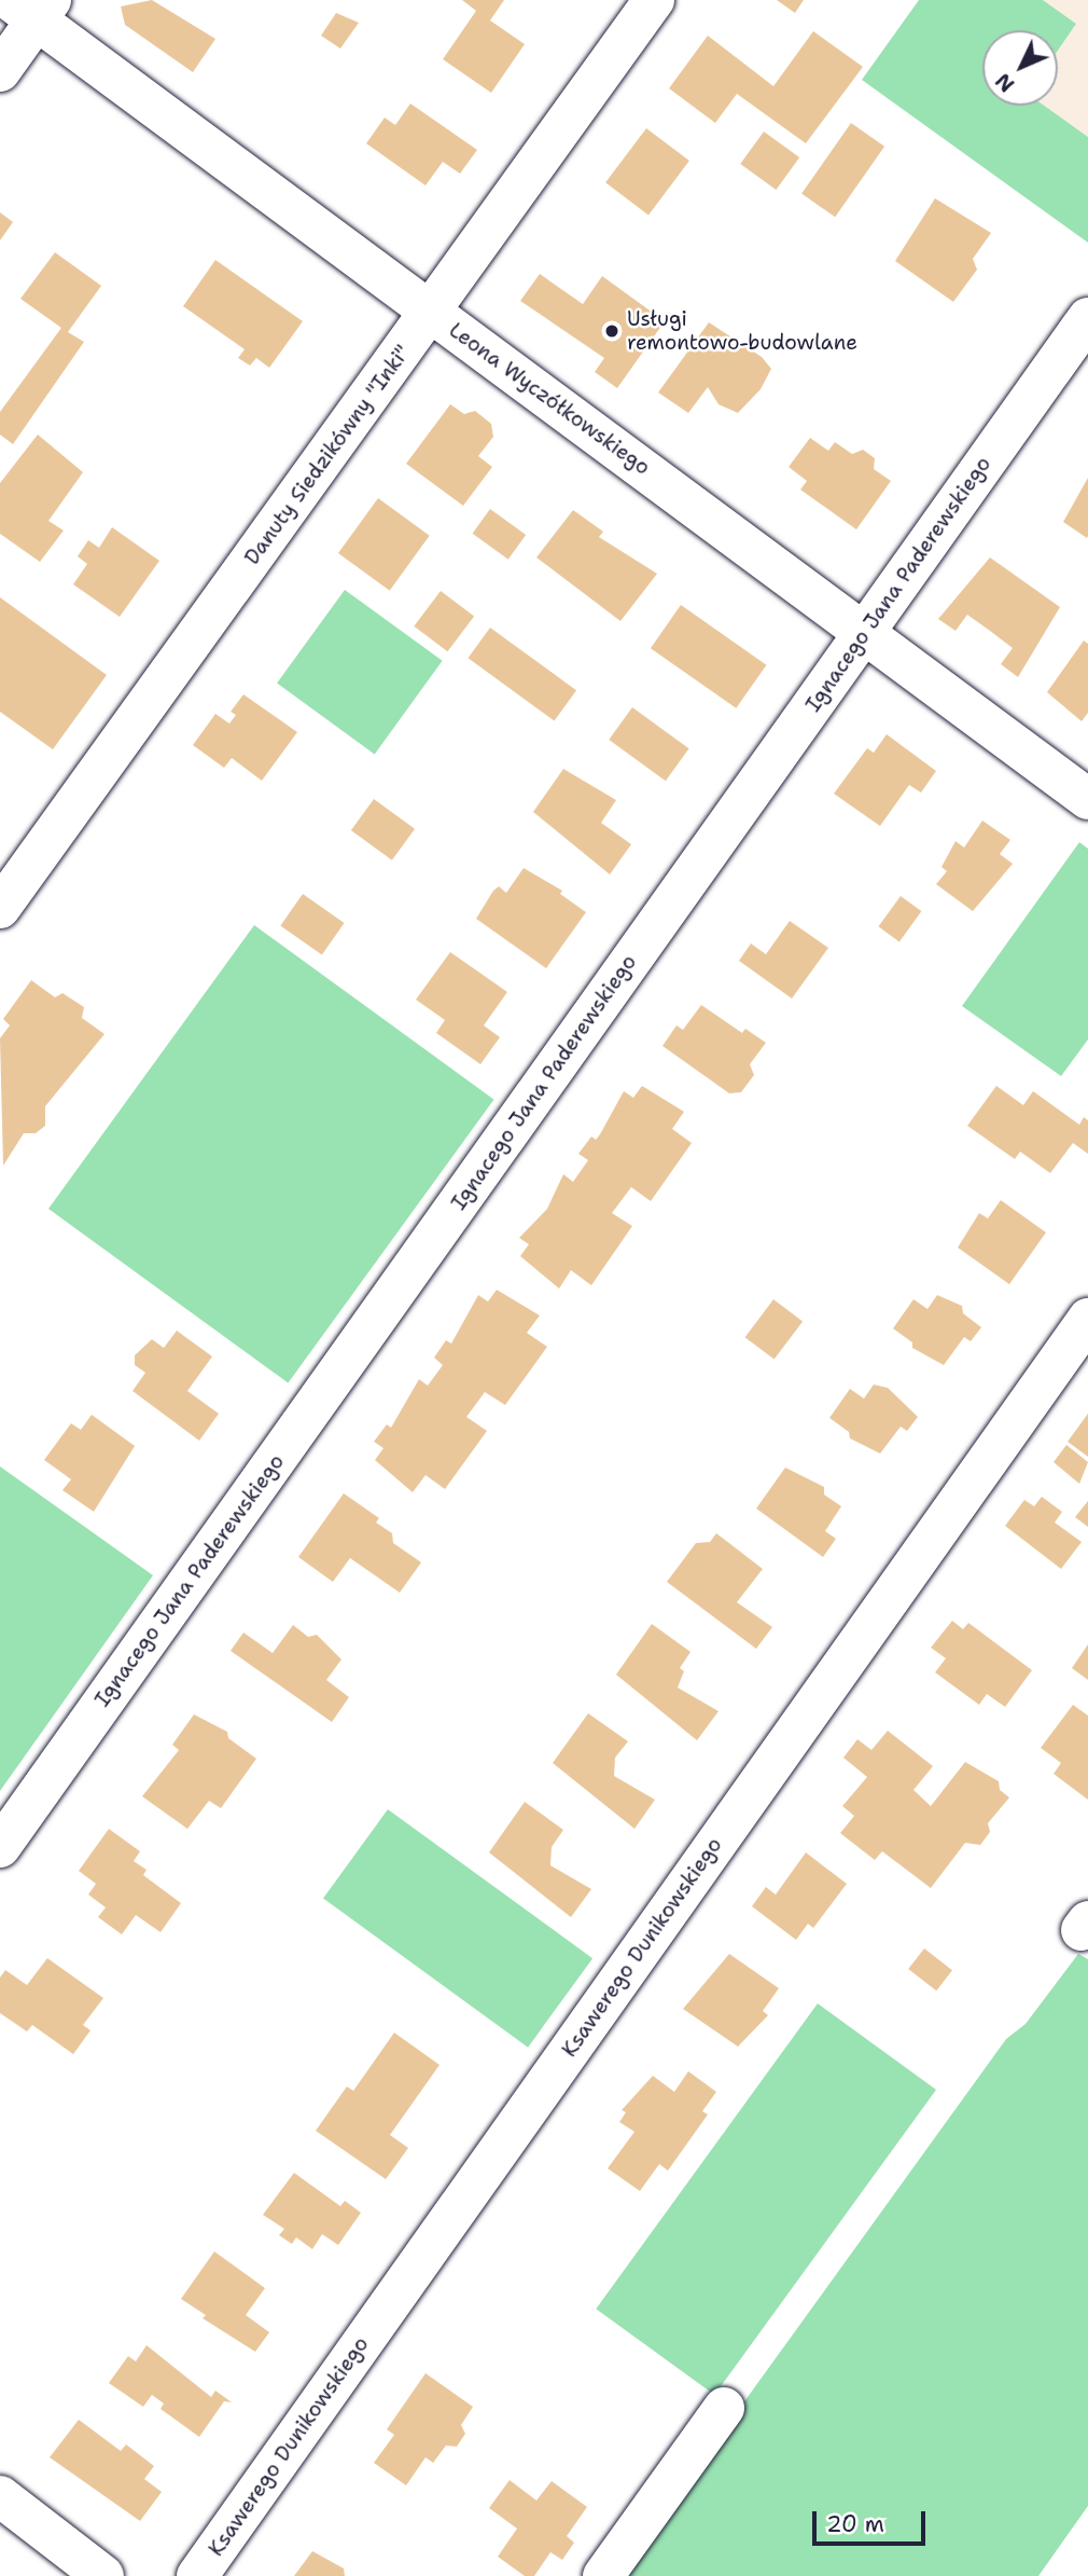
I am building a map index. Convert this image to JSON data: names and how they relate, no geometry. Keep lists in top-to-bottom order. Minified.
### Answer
{"streets":{"street":["Leona Wyczółkowskiego","Danuty Siedzikówny \"Inki\"","Ignacego Jana Paderewskiego","Ksawerego Dunikowskiego"]},"crossings":[["Leona Wyczółkowskiego","Danuty Siedzikówny \"Inki\""],["Leona Wyczółkowskiego","Ignacego Jana Paderewskiego"]],"places":["Usługi remontowo-budowlane"],"scale_bar":"20 m","north":"bottom left"}
